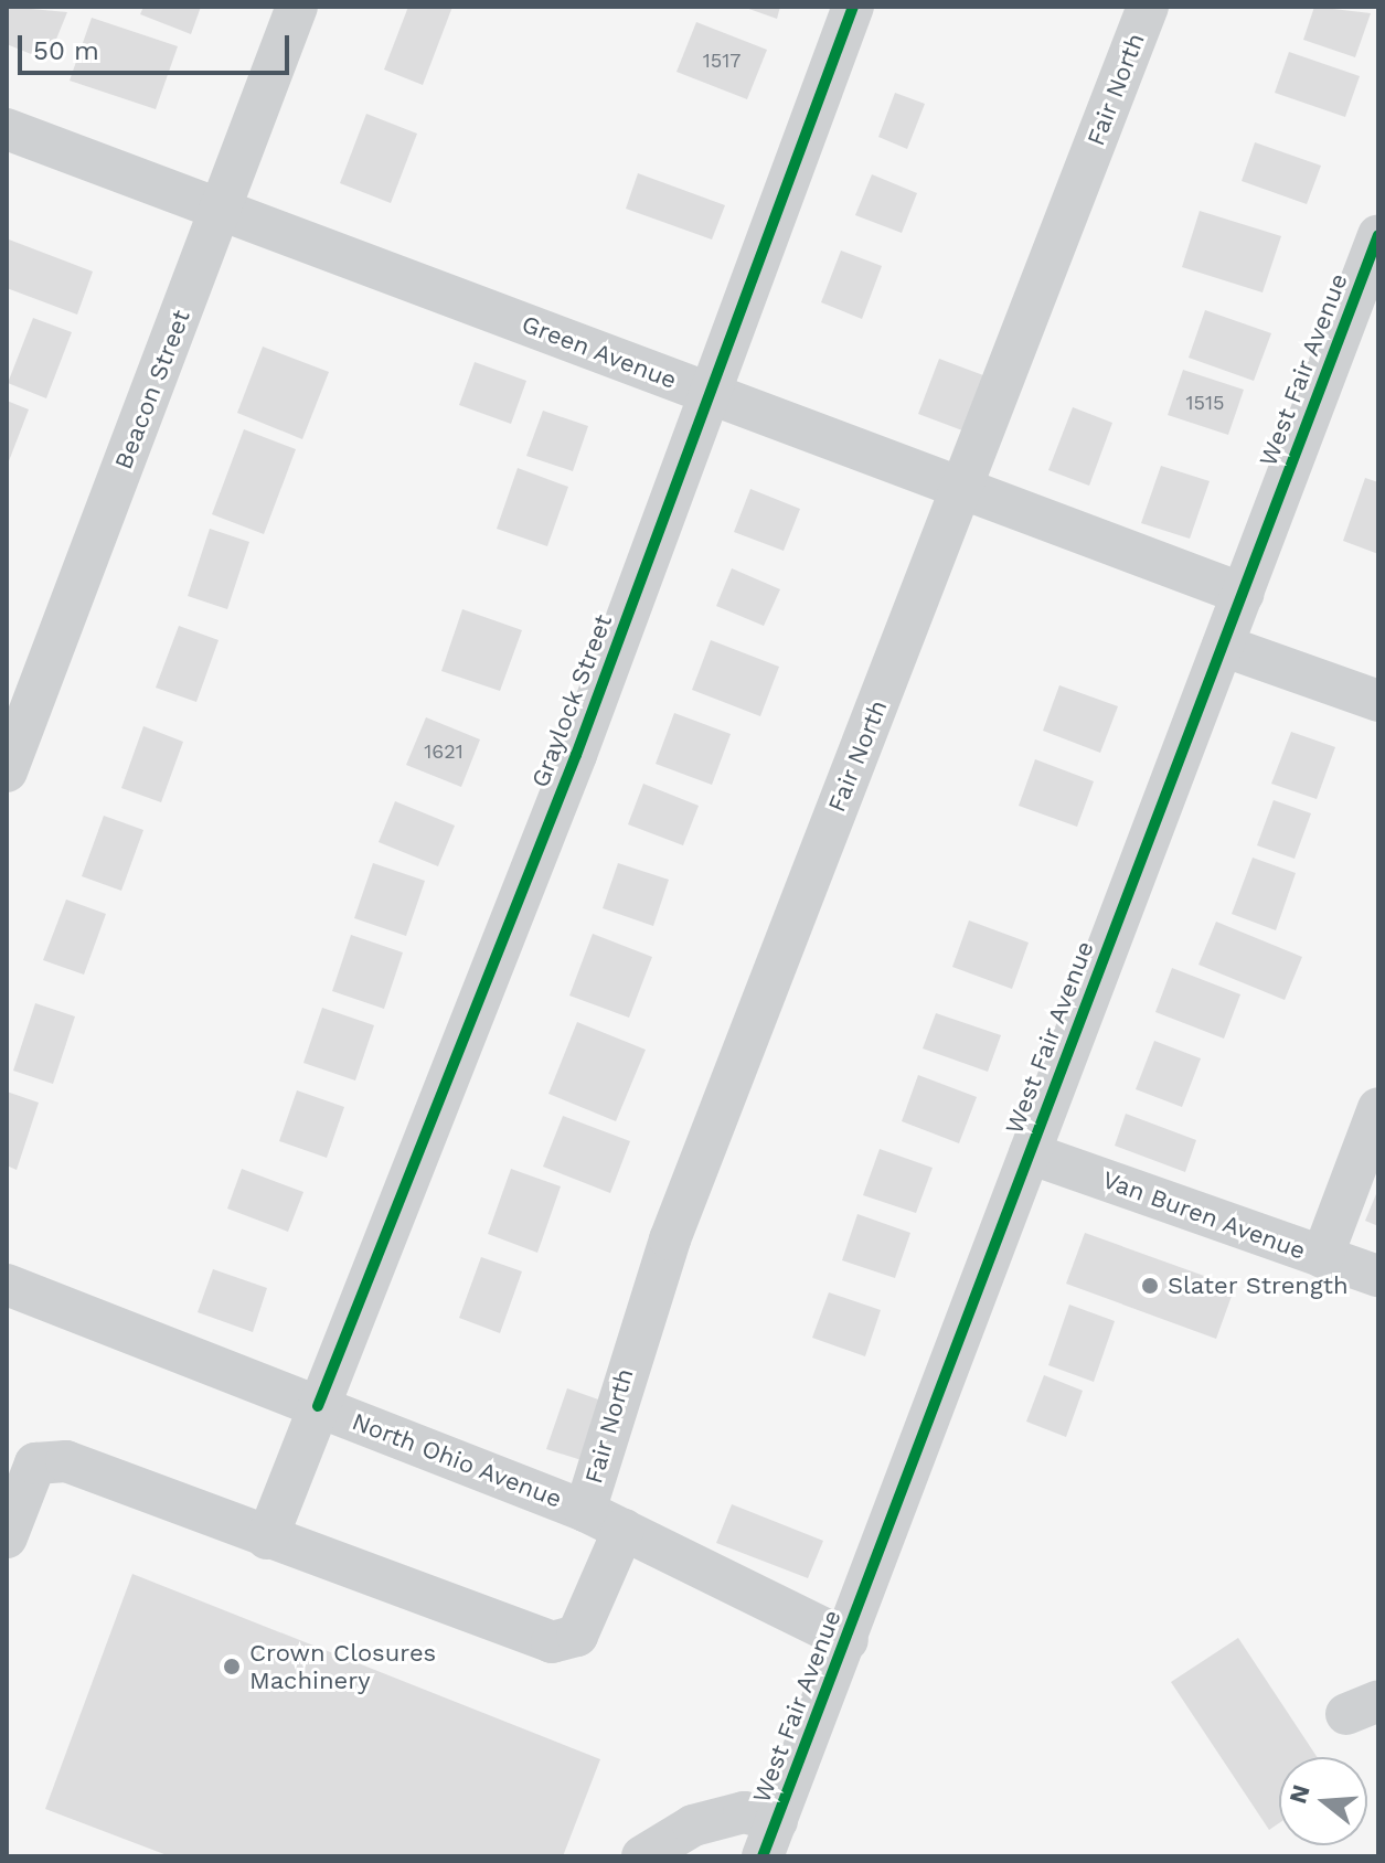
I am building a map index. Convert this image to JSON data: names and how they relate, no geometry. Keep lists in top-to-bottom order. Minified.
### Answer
{"streets":{"street":["Fair North","Green Avenue","West Fair Avenue","Beacon Street","Graylock Street","Van Buren Avenue","North Ohio Avenue"]},"crossings":[["Fair North","Green Avenue"],["Fair North","North Ohio Avenue"],["Green Avenue","West Fair Avenue"],["Green Avenue","Beacon Street"],["Green Avenue","Graylock Street"],["West Fair Avenue","Van Buren Avenue"],["West Fair Avenue","North Ohio Avenue"],["Graylock Street","North Ohio Avenue"]],"places":["Slater Strength","Crown Closures Machinery"],"house_numbers":["1517","1515","1621"],"scale_bar":"50 m","north":"left"}
